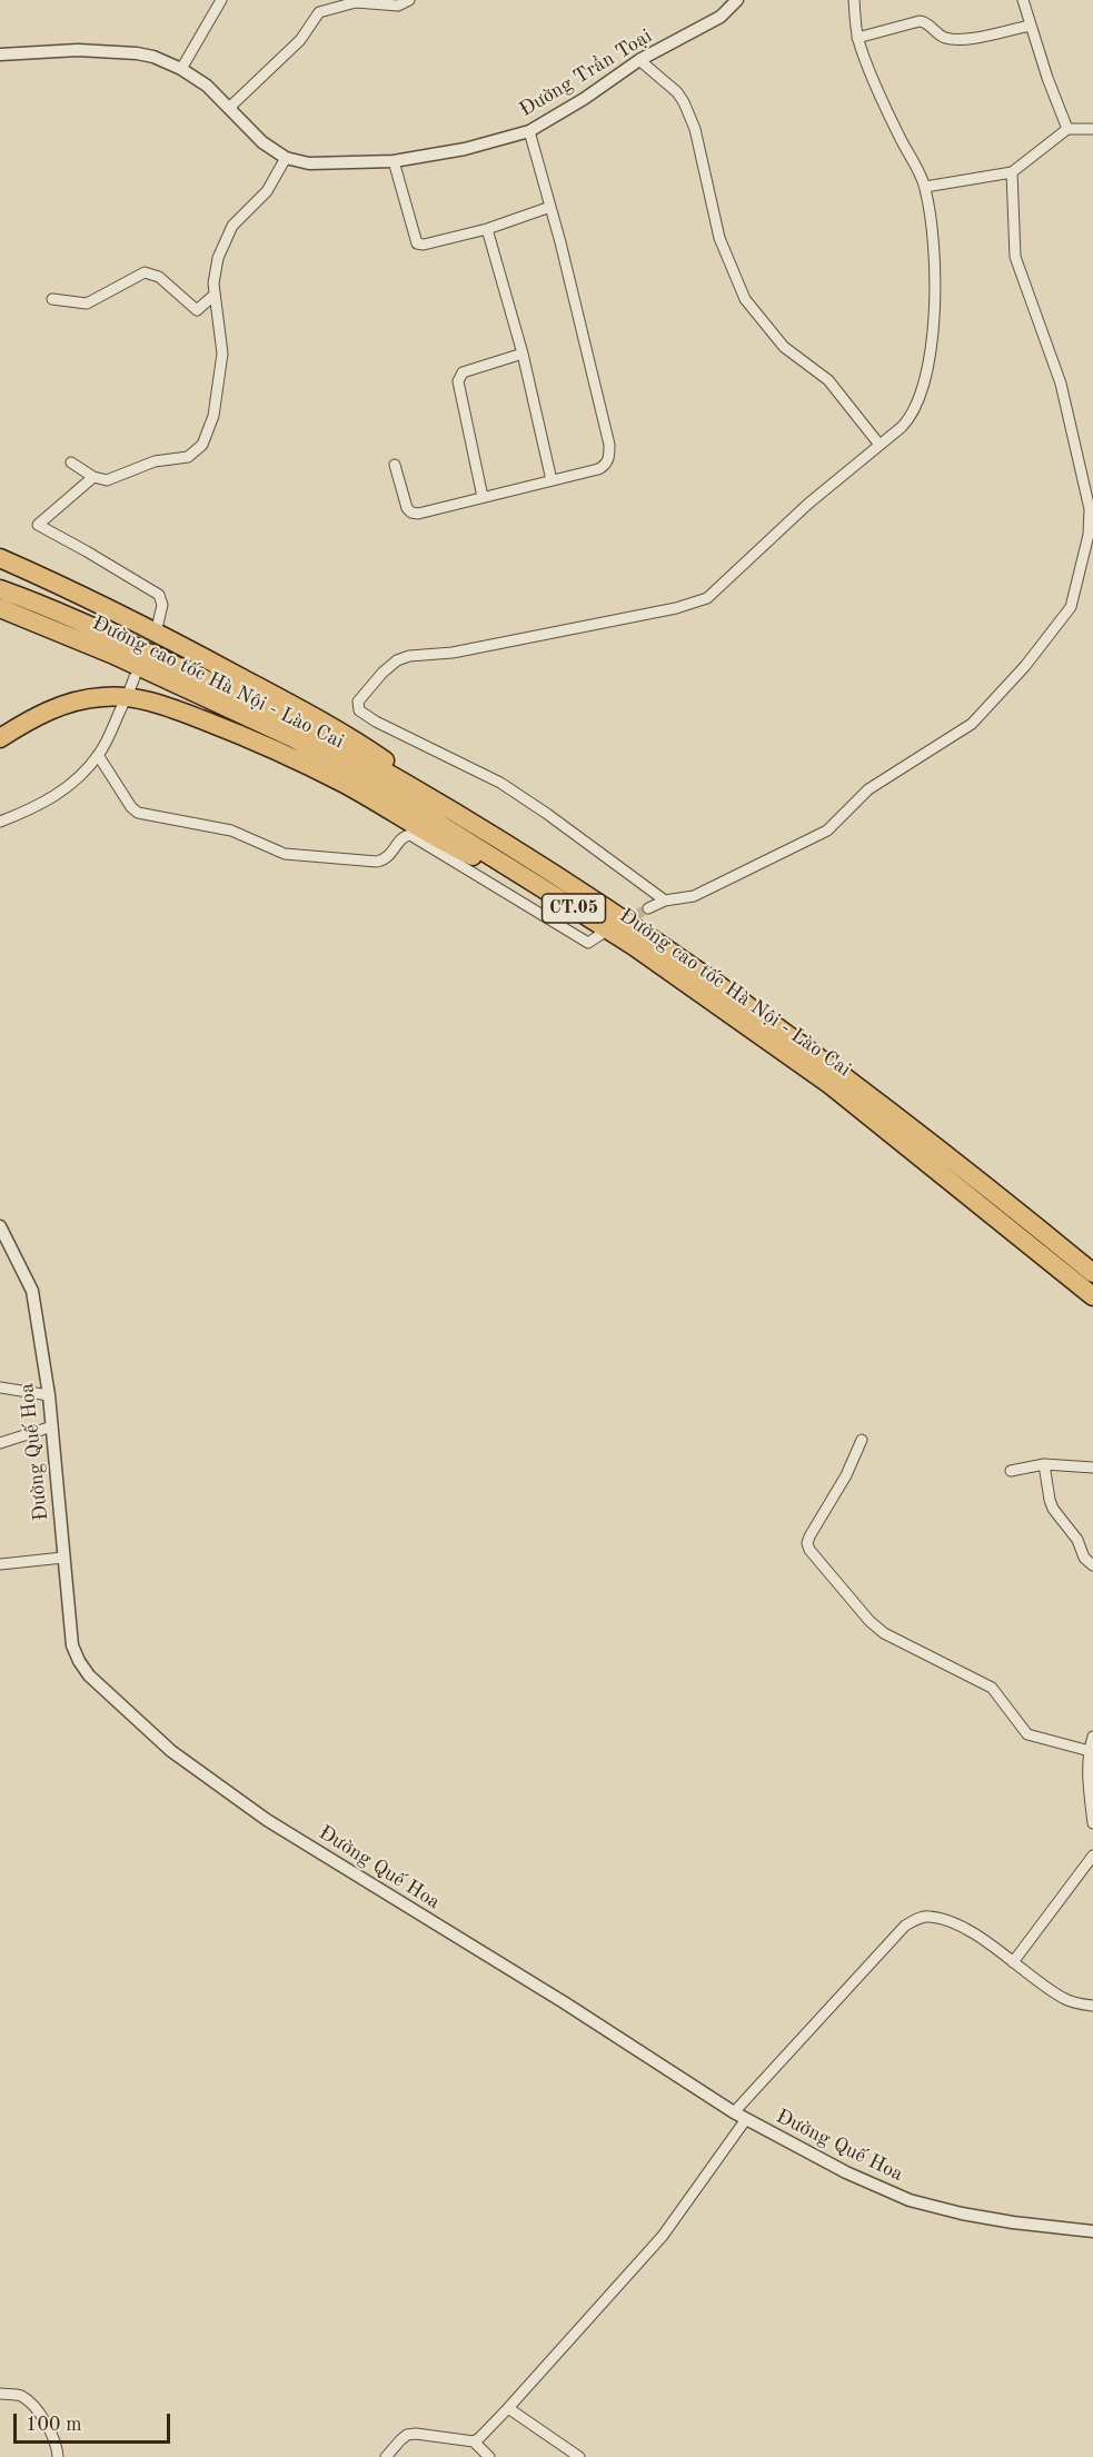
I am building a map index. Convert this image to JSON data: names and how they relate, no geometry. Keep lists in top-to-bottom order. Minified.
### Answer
{"streets":{"highway":["Đường cao tốc Hà Nội - Lào Cai","CT.05"],"street":["Đường Trần Toại","Đường Quế Hoa"]},"scale_bar":"100 m"}
